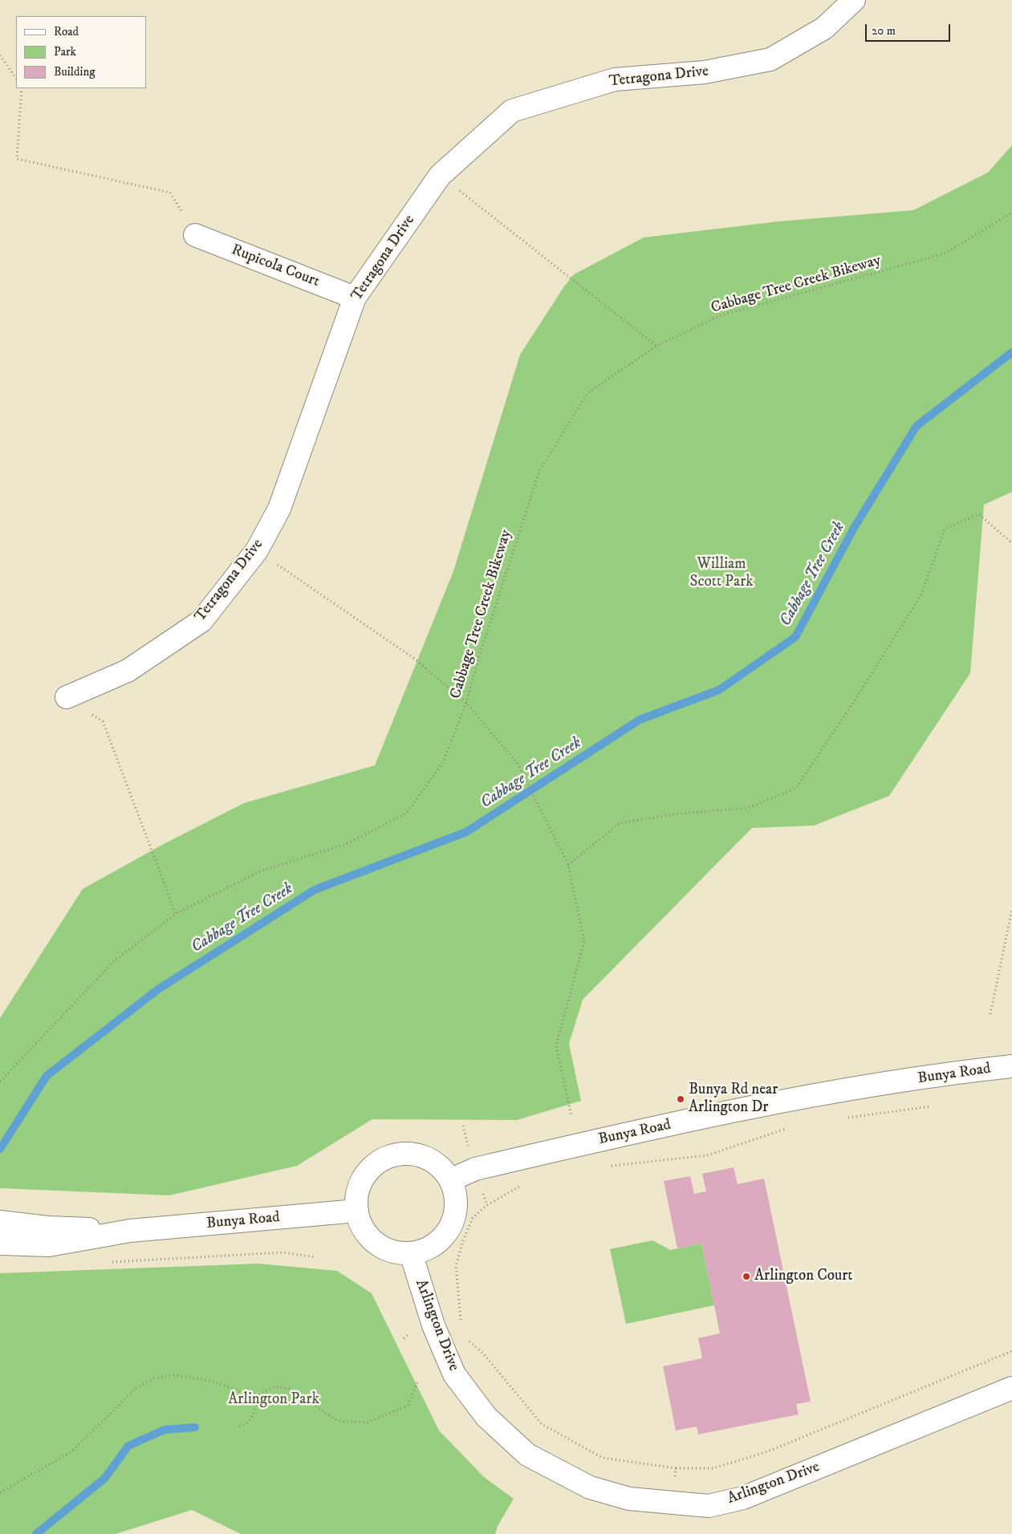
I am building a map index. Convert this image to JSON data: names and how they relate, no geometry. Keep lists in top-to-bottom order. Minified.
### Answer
{"streets":{"street":["Tetragona Drive","Rupicola Court","Bunya Road","Arlington Drive"],"path":["Cabbage Tree Creek Bikeway"]},"crossings":[["Tetragona Drive","Rupicola Court"],["Bunya Road","Arlington Drive"]],"water":["Cabbage Tree Creek"],"parks":["William Scott Park","Arlington Park"],"places":["Bunya Rd near Arlington Dr","Arlington Court"],"legend":["Road","Park","Building"],"scale_bar":"20 m"}
